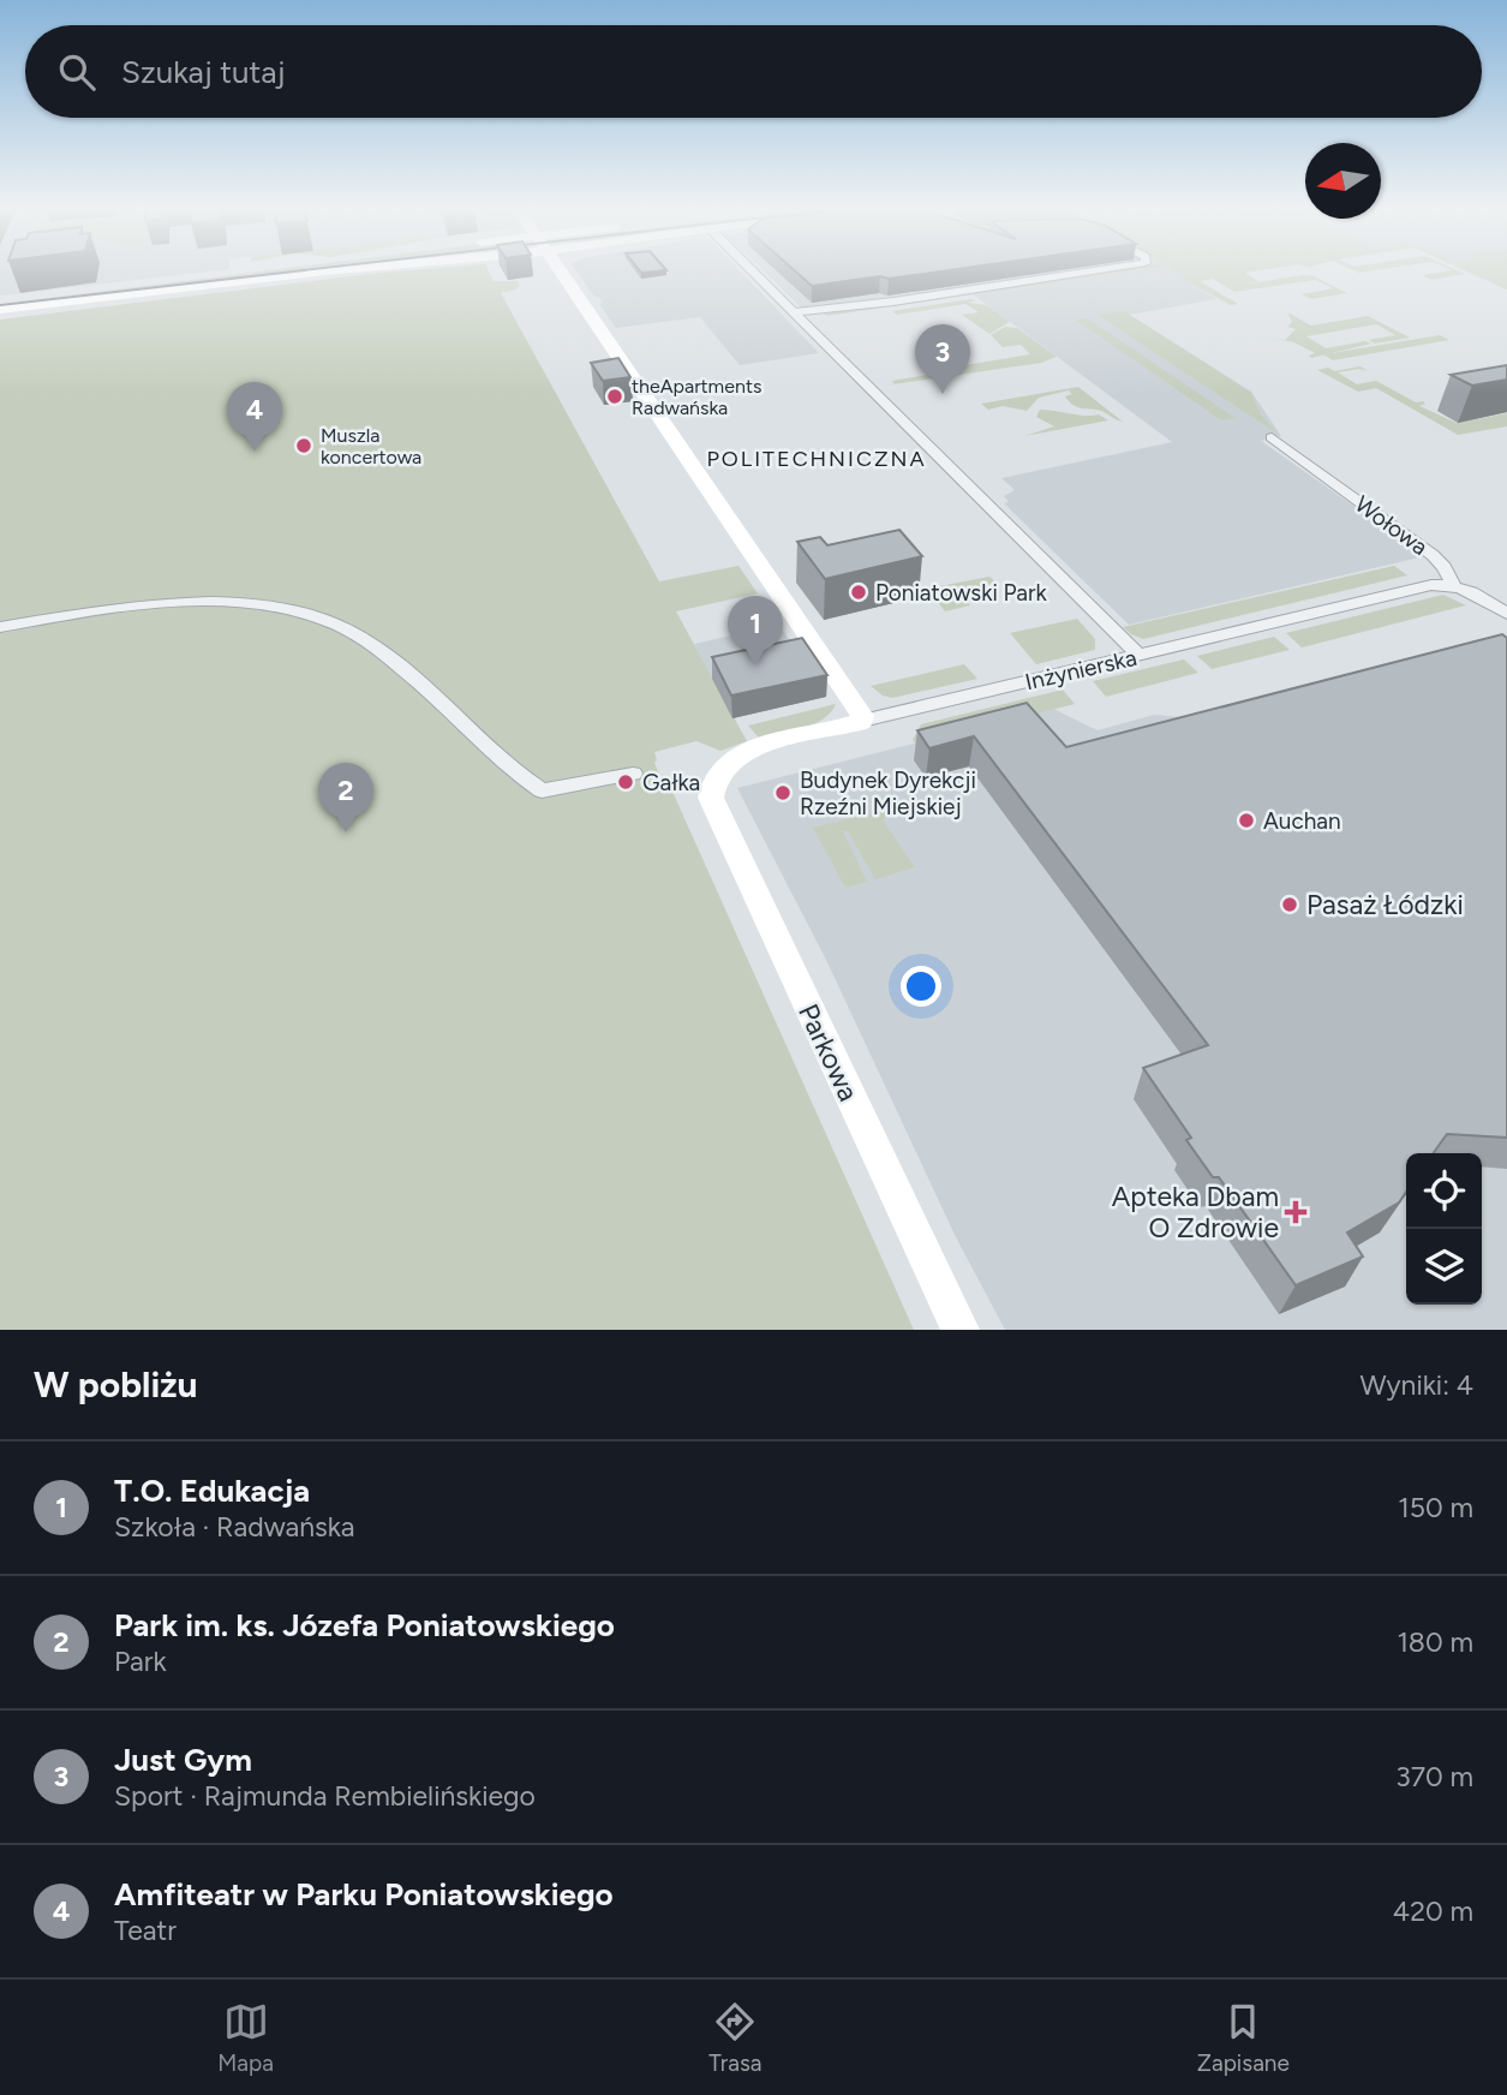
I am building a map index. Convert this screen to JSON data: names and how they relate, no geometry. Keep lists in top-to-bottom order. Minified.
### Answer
{"streets":{"main road":["Inżynierska","Parkowa"],"street":["Wołowa"]},"crossings":[["Wołowa","Inżynierska"],["Inżynierska","Parkowa"]],"districts":["POLITECHNICZNA"],"places":{"other":["theApartments Radwańska","Muszla koncertowa","Poniatowski Park","Gałka","Budynek Dyrekcji Rzeźni Miejskiej","Auchan","Pasaż Łódzki"],"health":["Apteka Dbam O Zdrowie"]},"north":"left","page":{"search":"Szukaj tutaj","pins":["3","4","1","2"],"heading":["W pobliżu","Wyniki: 4"],"list":[{"mark":"1","name":"T.O. Edukacja","note":"Szkoła · Radwańska","value":"150 m"},{"mark":"2","name":"Park im. ks. Józefa Poniatowskiego","note":"Park","value":"180 m"},{"mark":"3","name":"Just Gym","note":"Sport · Rajmunda Rembielińskiego","value":"370 m"},{"mark":"4","name":"Amfiteatr w Parku Poniatowskiego","note":"Teatr","value":"420 m"}],"nav":["Mapa","Trasa","Zapisane"]}}
